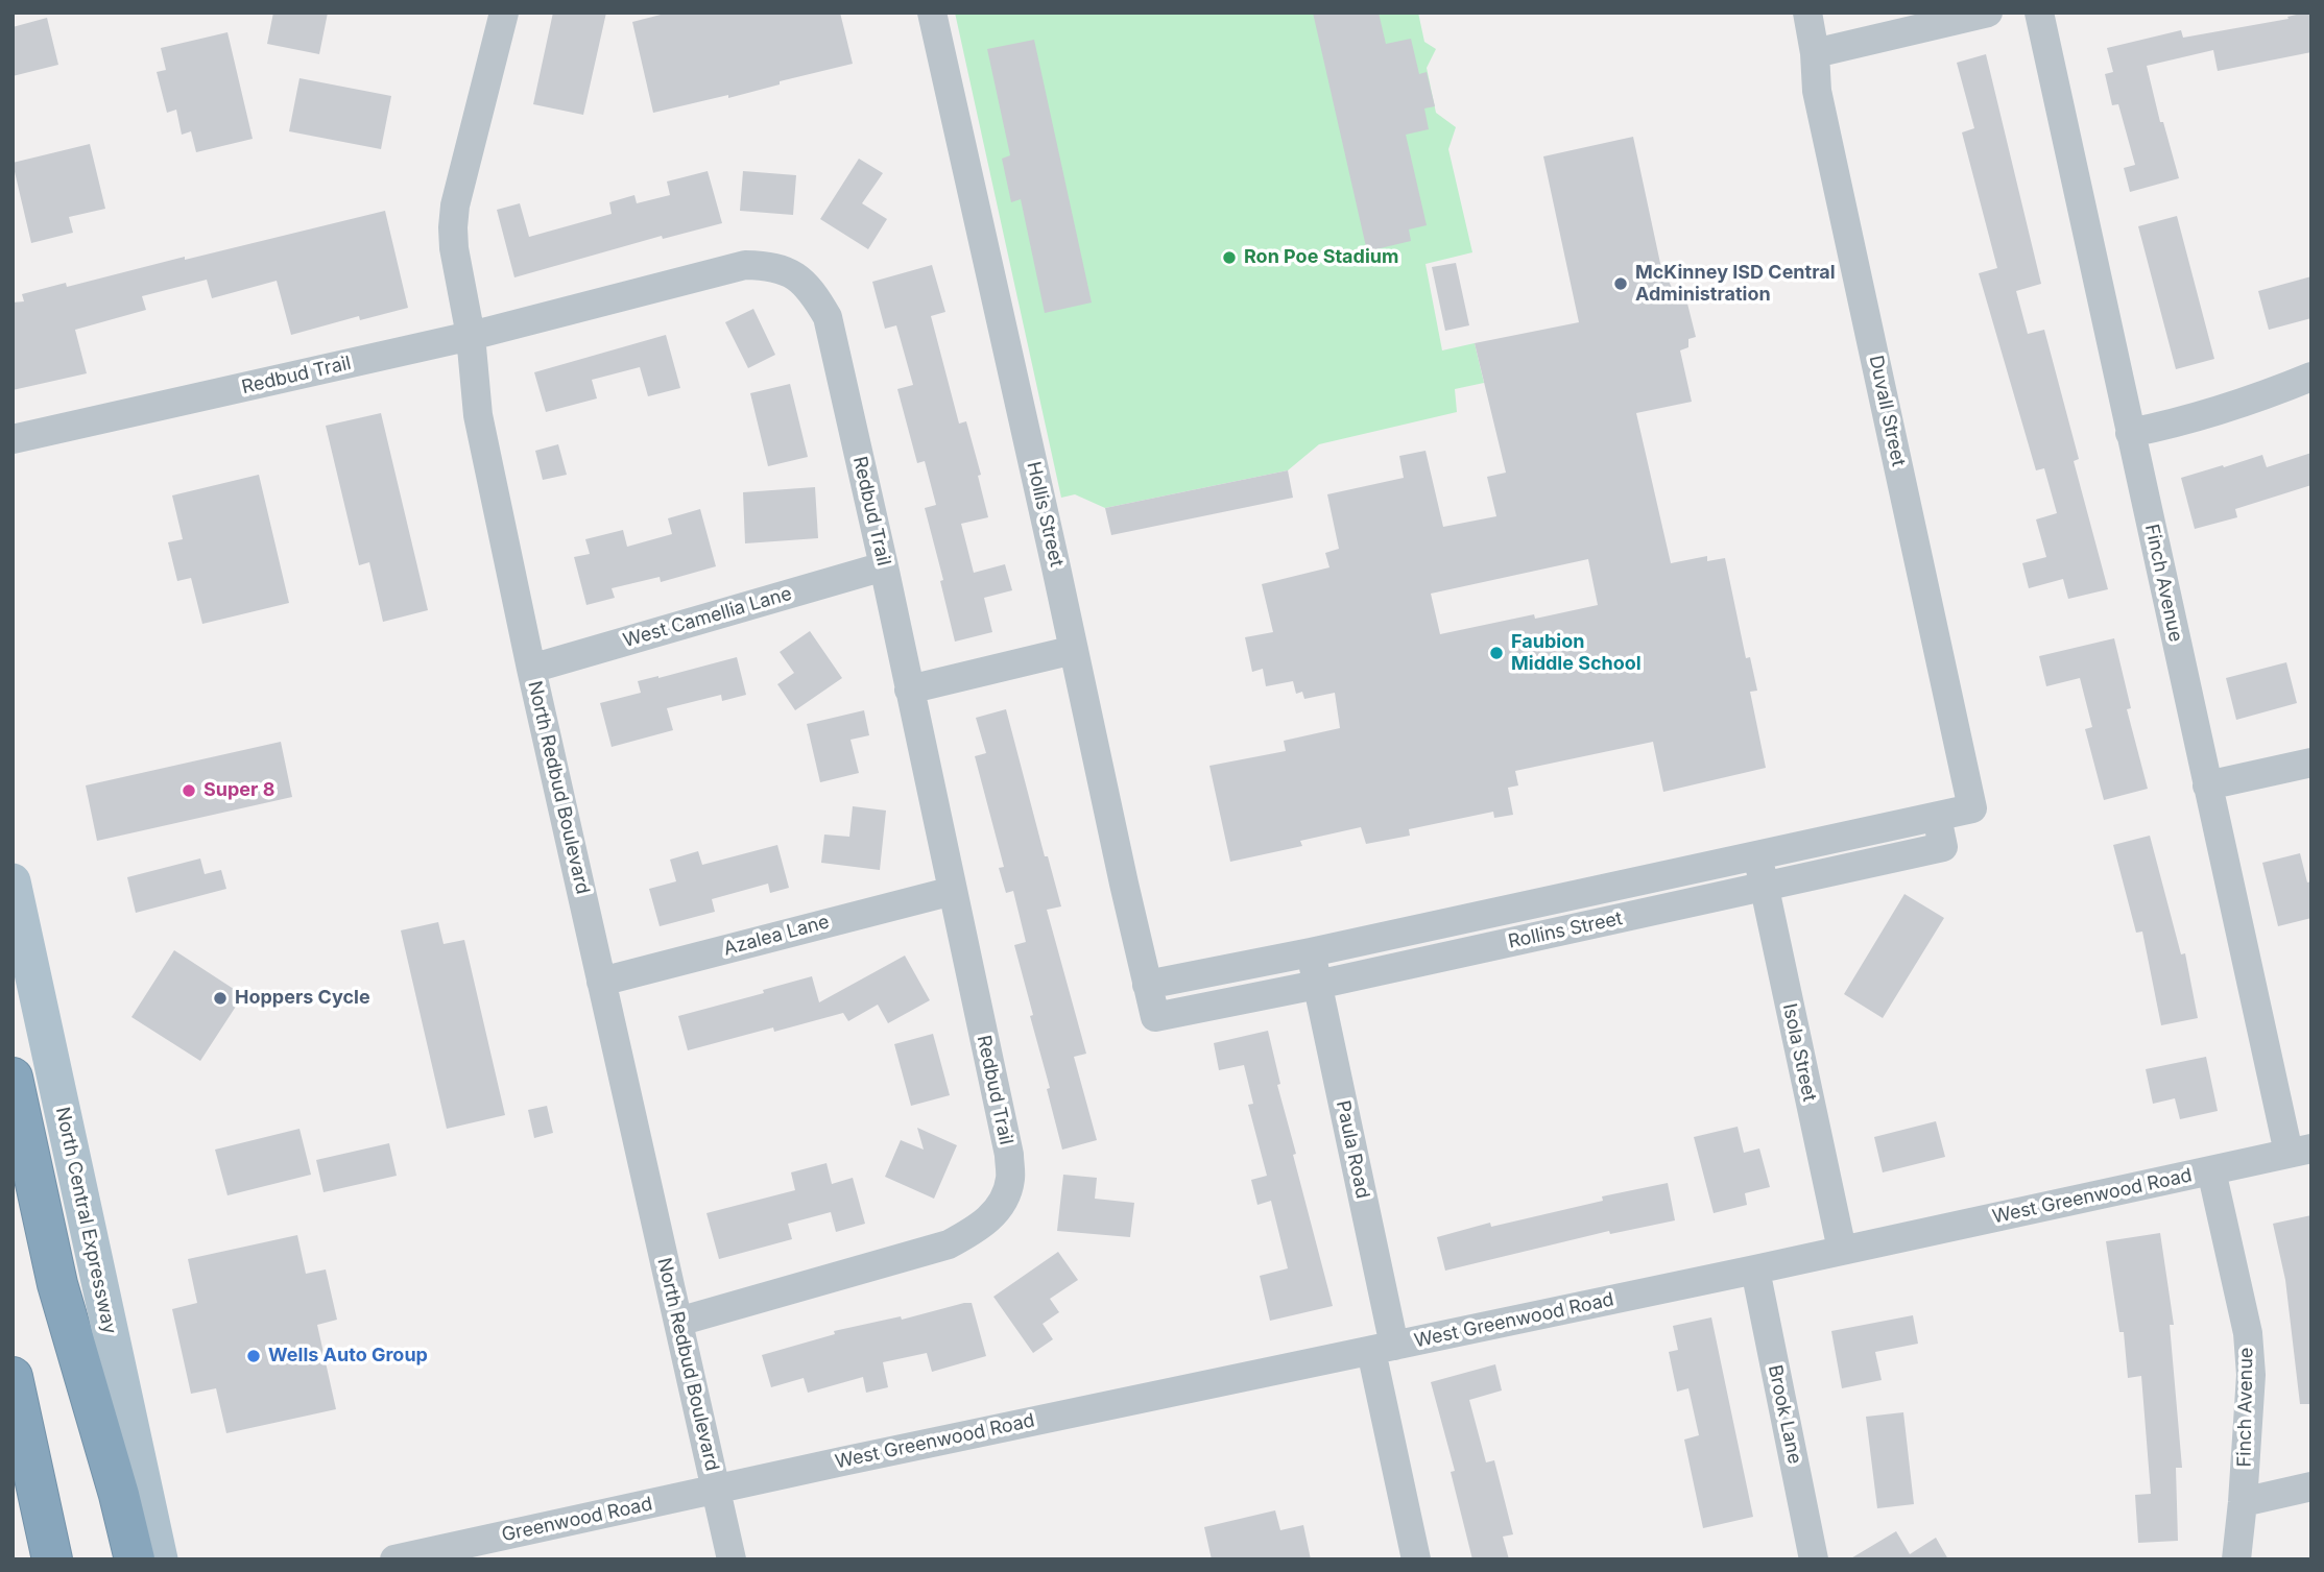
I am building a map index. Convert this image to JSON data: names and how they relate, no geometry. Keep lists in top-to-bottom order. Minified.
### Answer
{"streets":{"main road":["North Central Expressway"],"street":["Redbud Trail","Duvall Street","Hollis Street","Finch Avenue","West Camellia Lane","North Redbud Boulevard","Rollins Street","Azalea Lane","Isola Street","Paula Road","West Greenwood Road","Brook Lane","Greenwood Road"]},"crossings":[["Redbud Trail","West Camellia Lane"],["Redbud Trail","North Redbud Boulevard"],["Redbud Trail","Azalea Lane"],["Duvall Street","Rollins Street"],["Hollis Street","Rollins Street"],["Finch Avenue","West Greenwood Road"],["West Camellia Lane","North Redbud Boulevard"],["North Redbud Boulevard","Azalea Lane"],["North Redbud Boulevard","West Greenwood Road"],["North Redbud Boulevard","Greenwood Road"],["Rollins Street","Isola Street"],["Rollins Street","Paula Road"],["Isola Street","West Greenwood Road"],["Paula Road","West Greenwood Road"],["West Greenwood Road","Brook Lane"],["West Greenwood Road","Greenwood Road"]],"places":["Ron Poe Stadium","McKinney ISD Central Administration","Faubion Middle School","Super 8","Hoppers Cycle","Wells Auto Group"]}
